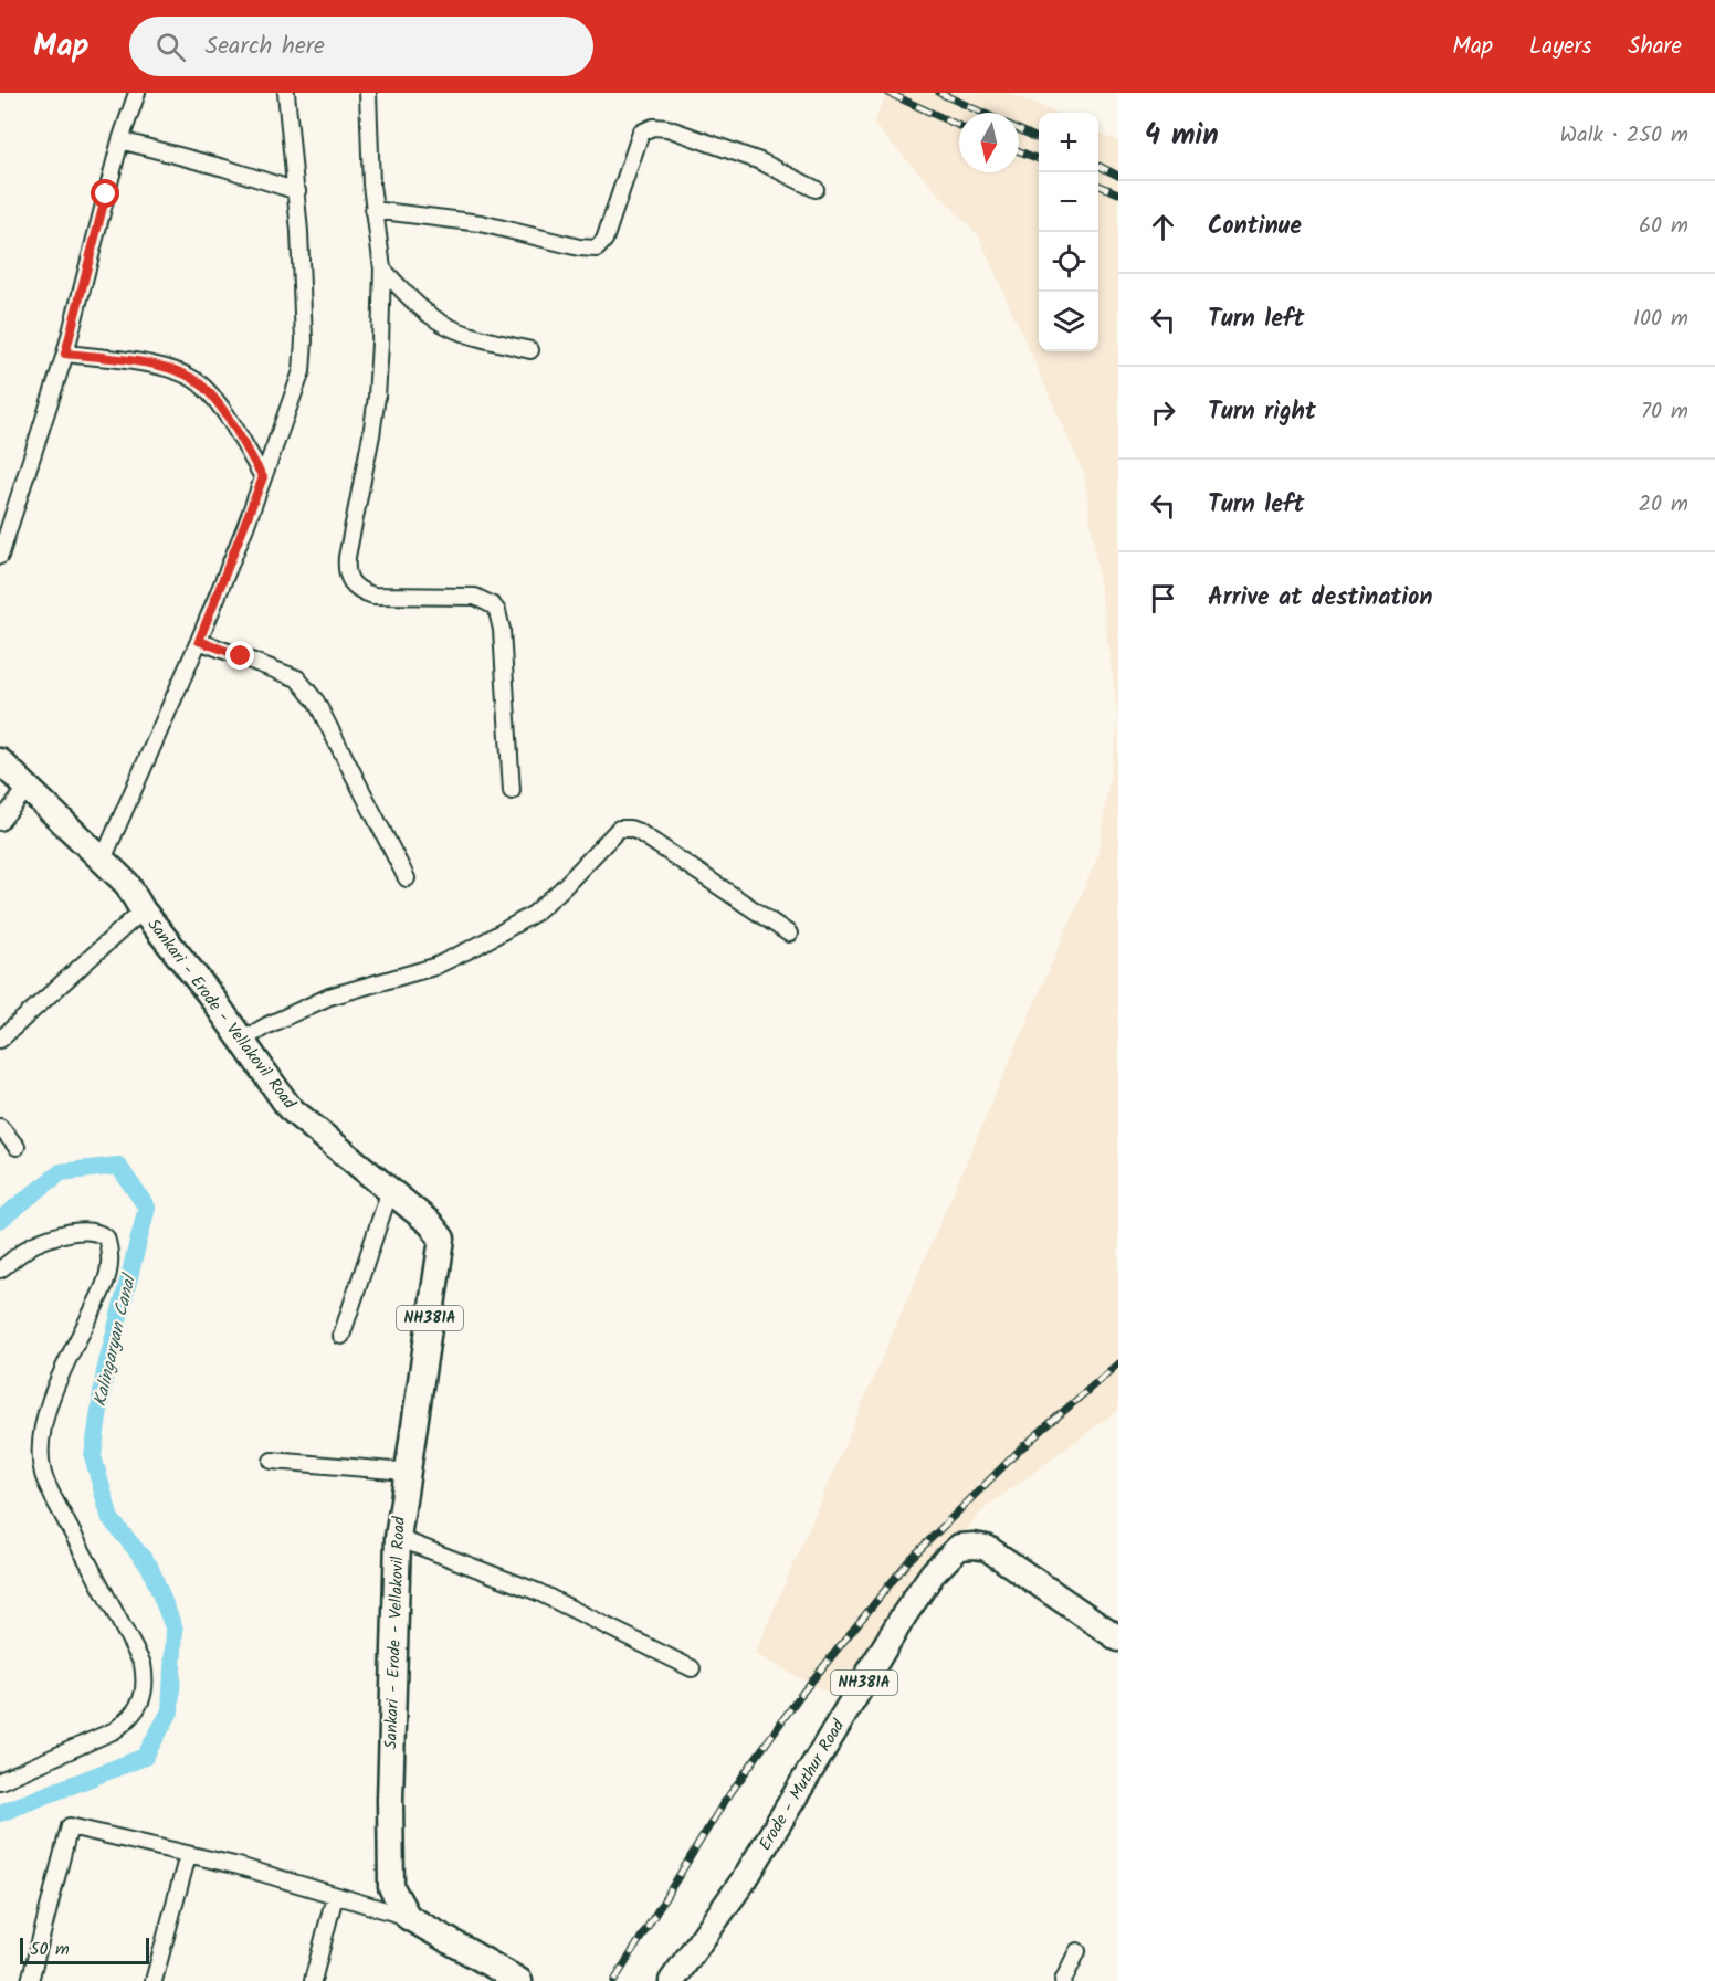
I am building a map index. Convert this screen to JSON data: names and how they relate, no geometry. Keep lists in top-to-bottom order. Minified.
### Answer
{"streets":{"highway":["Sankari - Erode - Vellakovil Road","NH381A","Erode - Muthur Road"]},"water":["Kalingaryan Canal"],"scale_bar":"50 m","north":"bottom","page":{"header":"Map","search":"Search here","nav":["Map","Layers","Share"],"heading":["4 min","Walk · 250 m"],"map_buttons":["+","−"],"list":[["Continue","60 m"],["Turn left","100 m"],["Turn right","70 m"],["Turn left","20 m"],"Arrive at destination"],"scale":"50 m"}}
